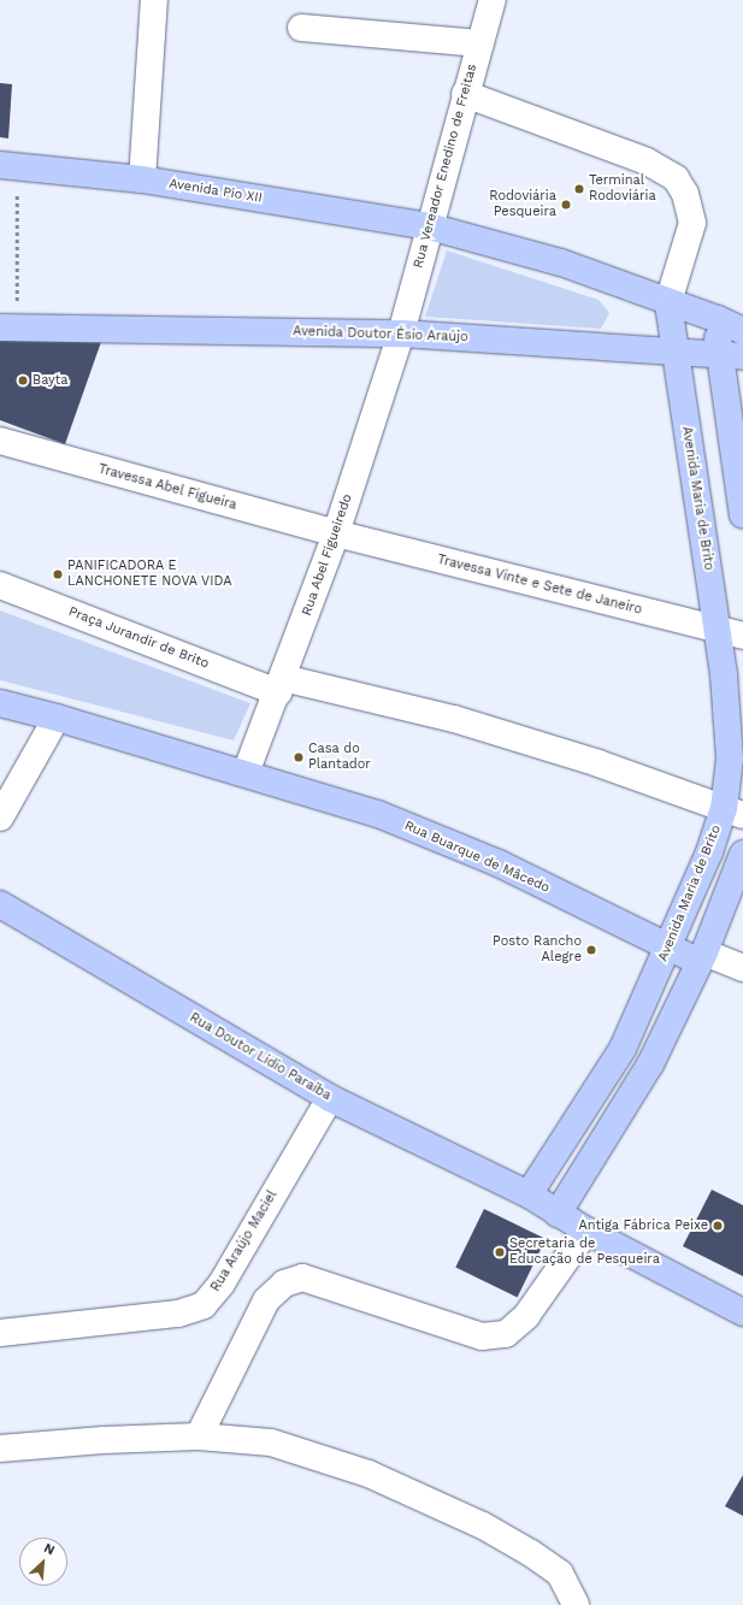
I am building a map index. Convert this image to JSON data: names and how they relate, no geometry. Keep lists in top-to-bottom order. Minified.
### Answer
{"streets":{"main road":["Avenida Pio XII","Avenida Doutor Ésio Araújo","Avenida Maria de Brito","Rua Buarque de Mâcedo","Rua Doutor Lídio Paraíba"],"street":["Rua Vereador Enedino de Freitas","Travessa Abel Figueira","Rua Abel Figueiredo","Travessa Vinte e Sete de Janeiro","Praça Jurandir de Brito","Rua Araújo Maciel"]},"crossings":[["Rua Vereador Enedino de Freitas","Avenida Pio XII"],["Rua Vereador Enedino de Freitas","Avenida Doutor Ésio Araújo"],["Rua Vereador Enedino de Freitas","Rua Abel Figueiredo"],["Avenida Doutor Ésio Araújo","Avenida Maria de Brito"],["Avenida Doutor Ésio Araújo","Rua Abel Figueiredo"],["Travessa Abel Figueira","Rua Abel Figueiredo"],["Travessa Abel Figueira","Travessa Vinte e Sete de Janeiro"],["Avenida Maria de Brito","Travessa Vinte e Sete de Janeiro"],["Avenida Maria de Brito","Praça Jurandir de Brito"],["Avenida Maria de Brito","Rua Buarque de Mâcedo"],["Avenida Maria de Brito","Rua Doutor Lídio Paraíba"],["Rua Abel Figueiredo","Travessa Vinte e Sete de Janeiro"],["Rua Abel Figueiredo","Praça Jurandir de Brito"],["Rua Abel Figueiredo","Rua Buarque de Mâcedo"],["Rua Doutor Lídio Paraíba","Rua Araújo Maciel"]],"places":["Terminal Rodoviária","Rodoviária Pesqueira","Bayta","PANIFICADORA E LANCHONETE NOVA VIDA","Casa do Plantador","Posto Rancho Alegre","Antiga Fábrica Peixe","Secretaria de Educação de Pesqueira"],"north":"top right"}
